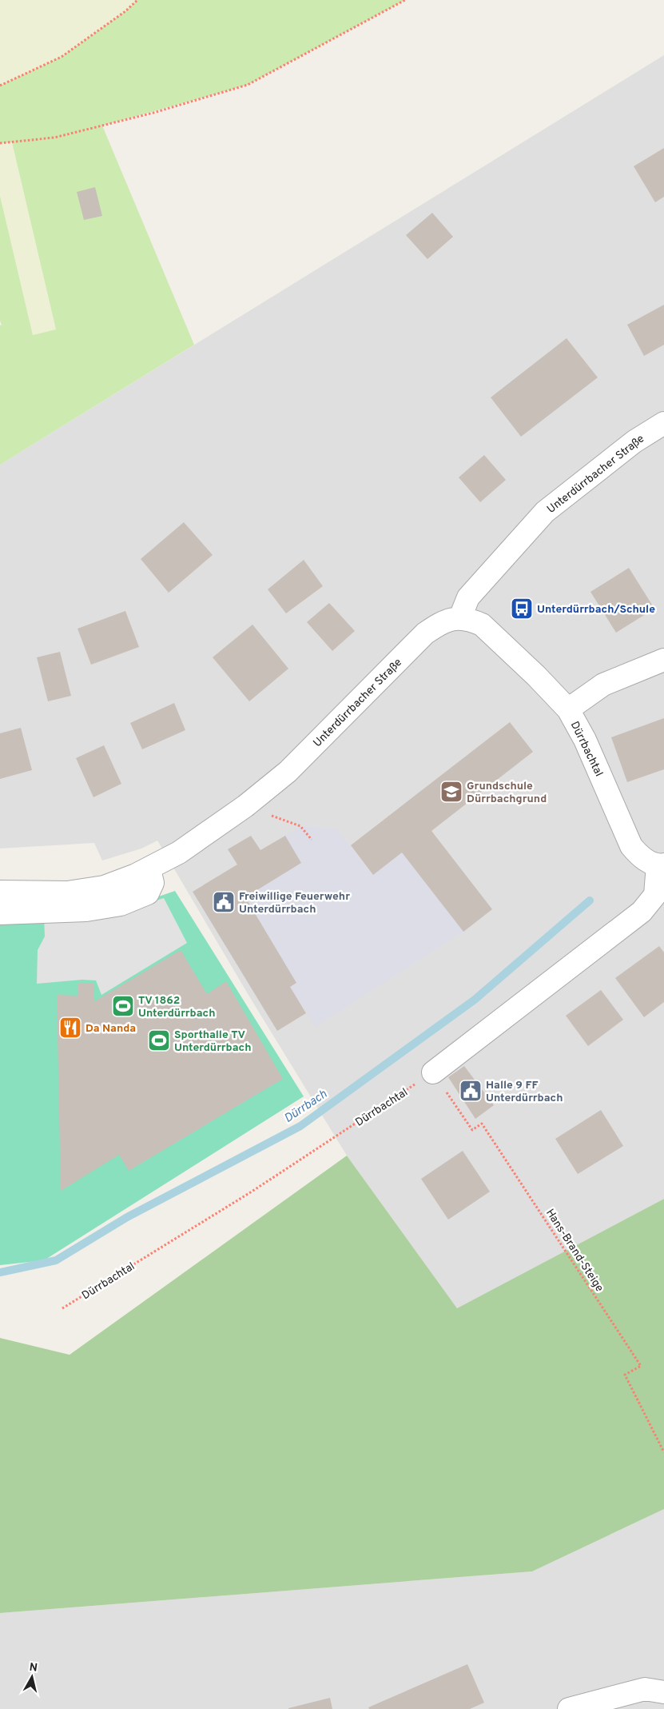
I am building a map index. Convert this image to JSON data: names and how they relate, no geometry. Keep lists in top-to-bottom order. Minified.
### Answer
{"streets":{"street":["Unterdürrbacher Straße","Dürrbachtal"],"path":["Hans-Brand-Steige"]},"crossings":[["Unterdürrbacher Straße","Dürrbachtal"],["Dürrbachtal","Hans-Brand-Steige"]],"water":["Dürrbach"],"places":{"bus stop":["Unterdürrbach/Schule"],"school or university":["Grundschule Dürrbachgrund"],"public building":["Freiwillige Feuerwehr Unterdürrbach","Halle 9 FF Unterdürrbach"],"sports":["TV 1862 Unterdürrbach","Sporthalle TV Unterdürrbach"],"restaurant":["Da Nanda"]},"north":"top"}
